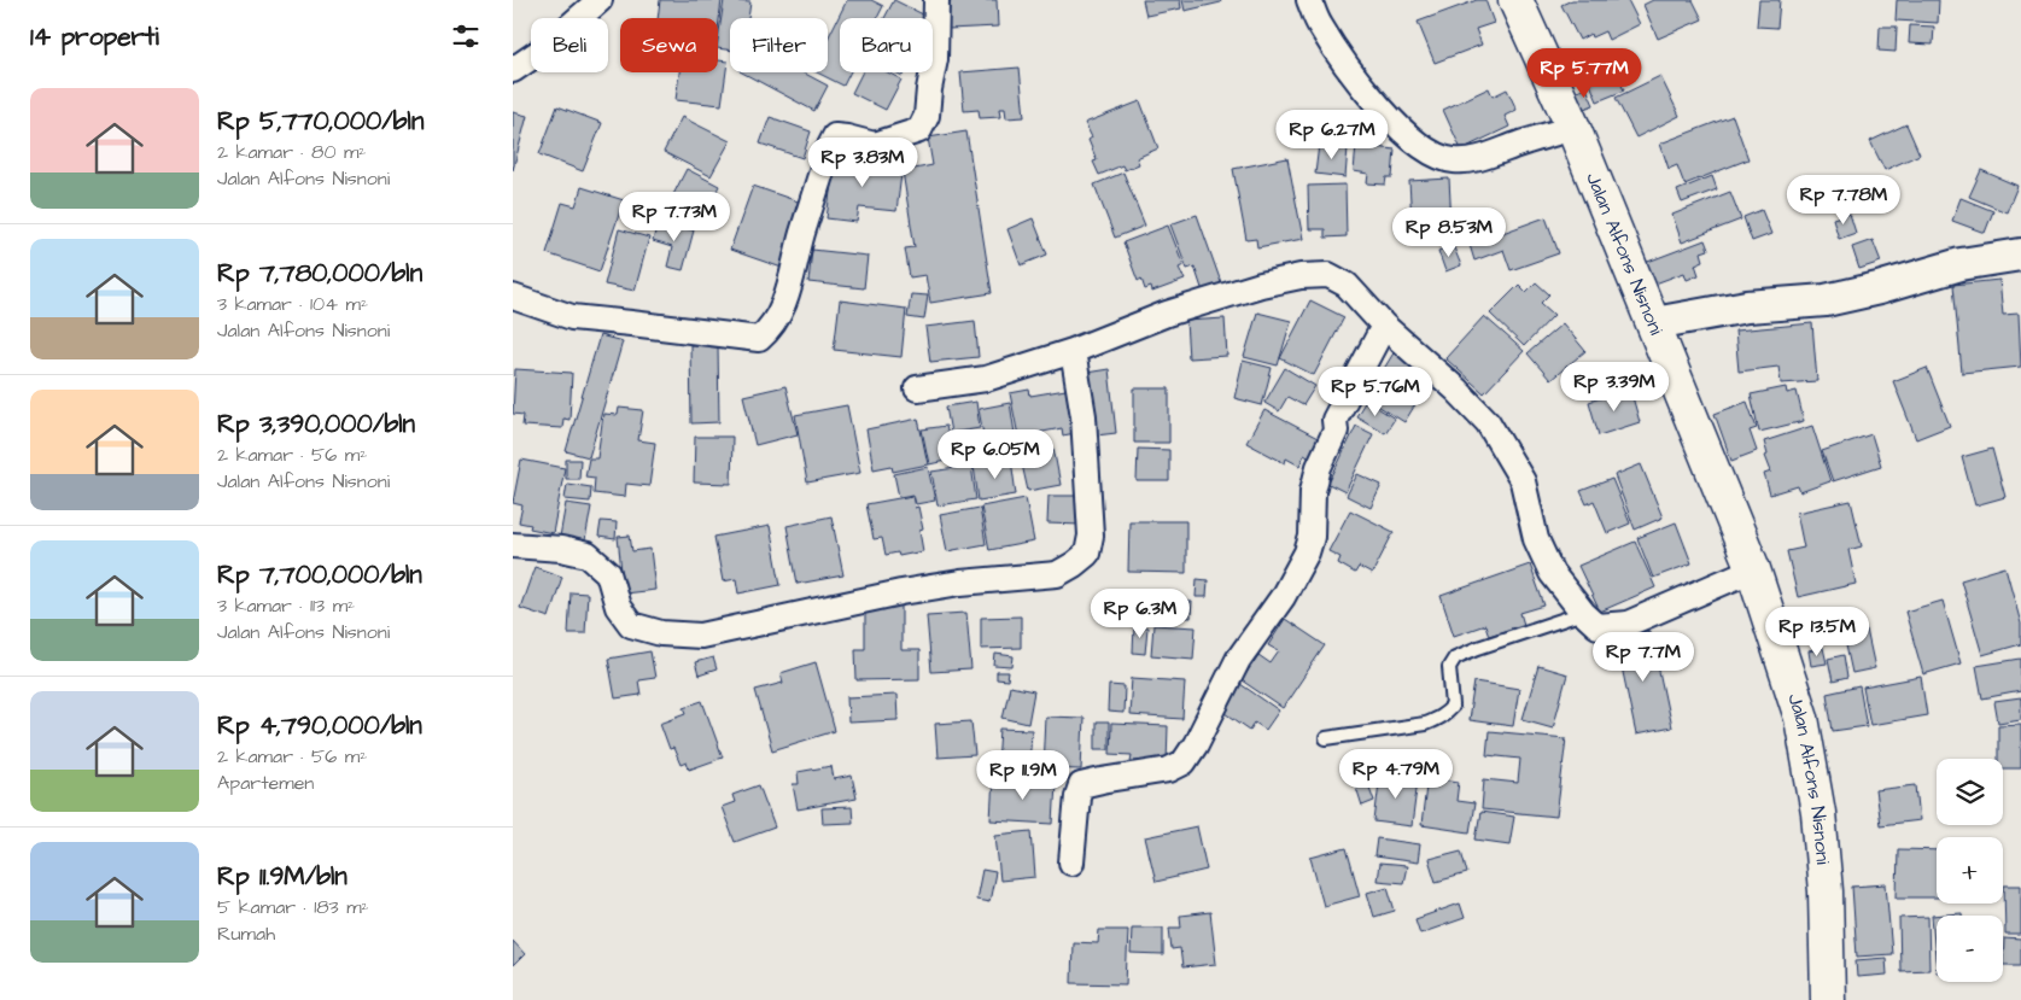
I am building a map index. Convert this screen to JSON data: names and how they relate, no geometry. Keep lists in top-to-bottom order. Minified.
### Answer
{"streets":{"main road":["Jalan Alfons Nisnoni"]},"page":{"heading":"14 properti","chip":["Beli","Sewa","Filter","Baru"],"price":["Rp 5.77M","Rp 6.27M","Rp 3.83M","Rp 7.78M","Rp 7.73M","Rp 8.53M","Rp 3.39M","Rp 5.76M","Rp 6.05M","Rp 6.3M","Rp 13.5M","Rp 7.7M","Rp 4.79M","Rp 11.9M"],"list":[{"name":"Rp 5,770,000/bln","note":"2 kamar · 80 m² · Jalan Alfons Nisnoni"},{"name":"Rp 7,780,000/bln","note":"3 kamar · 104 m² · Jalan Alfons Nisnoni"},{"name":"Rp 3,390,000/bln","note":"2 kamar · 56 m² · Jalan Alfons Nisnoni"},{"name":"Rp 7,700,000/bln","note":"3 kamar · 113 m² · Jalan Alfons Nisnoni"},{"name":"Rp 4,790,000/bln","note":"2 kamar · 56 m² · Apartemen"},{"name":"Rp 11.9M/bln","note":"5 kamar · 183 m² · Rumah"}],"map_buttons":["+","−"]}}
